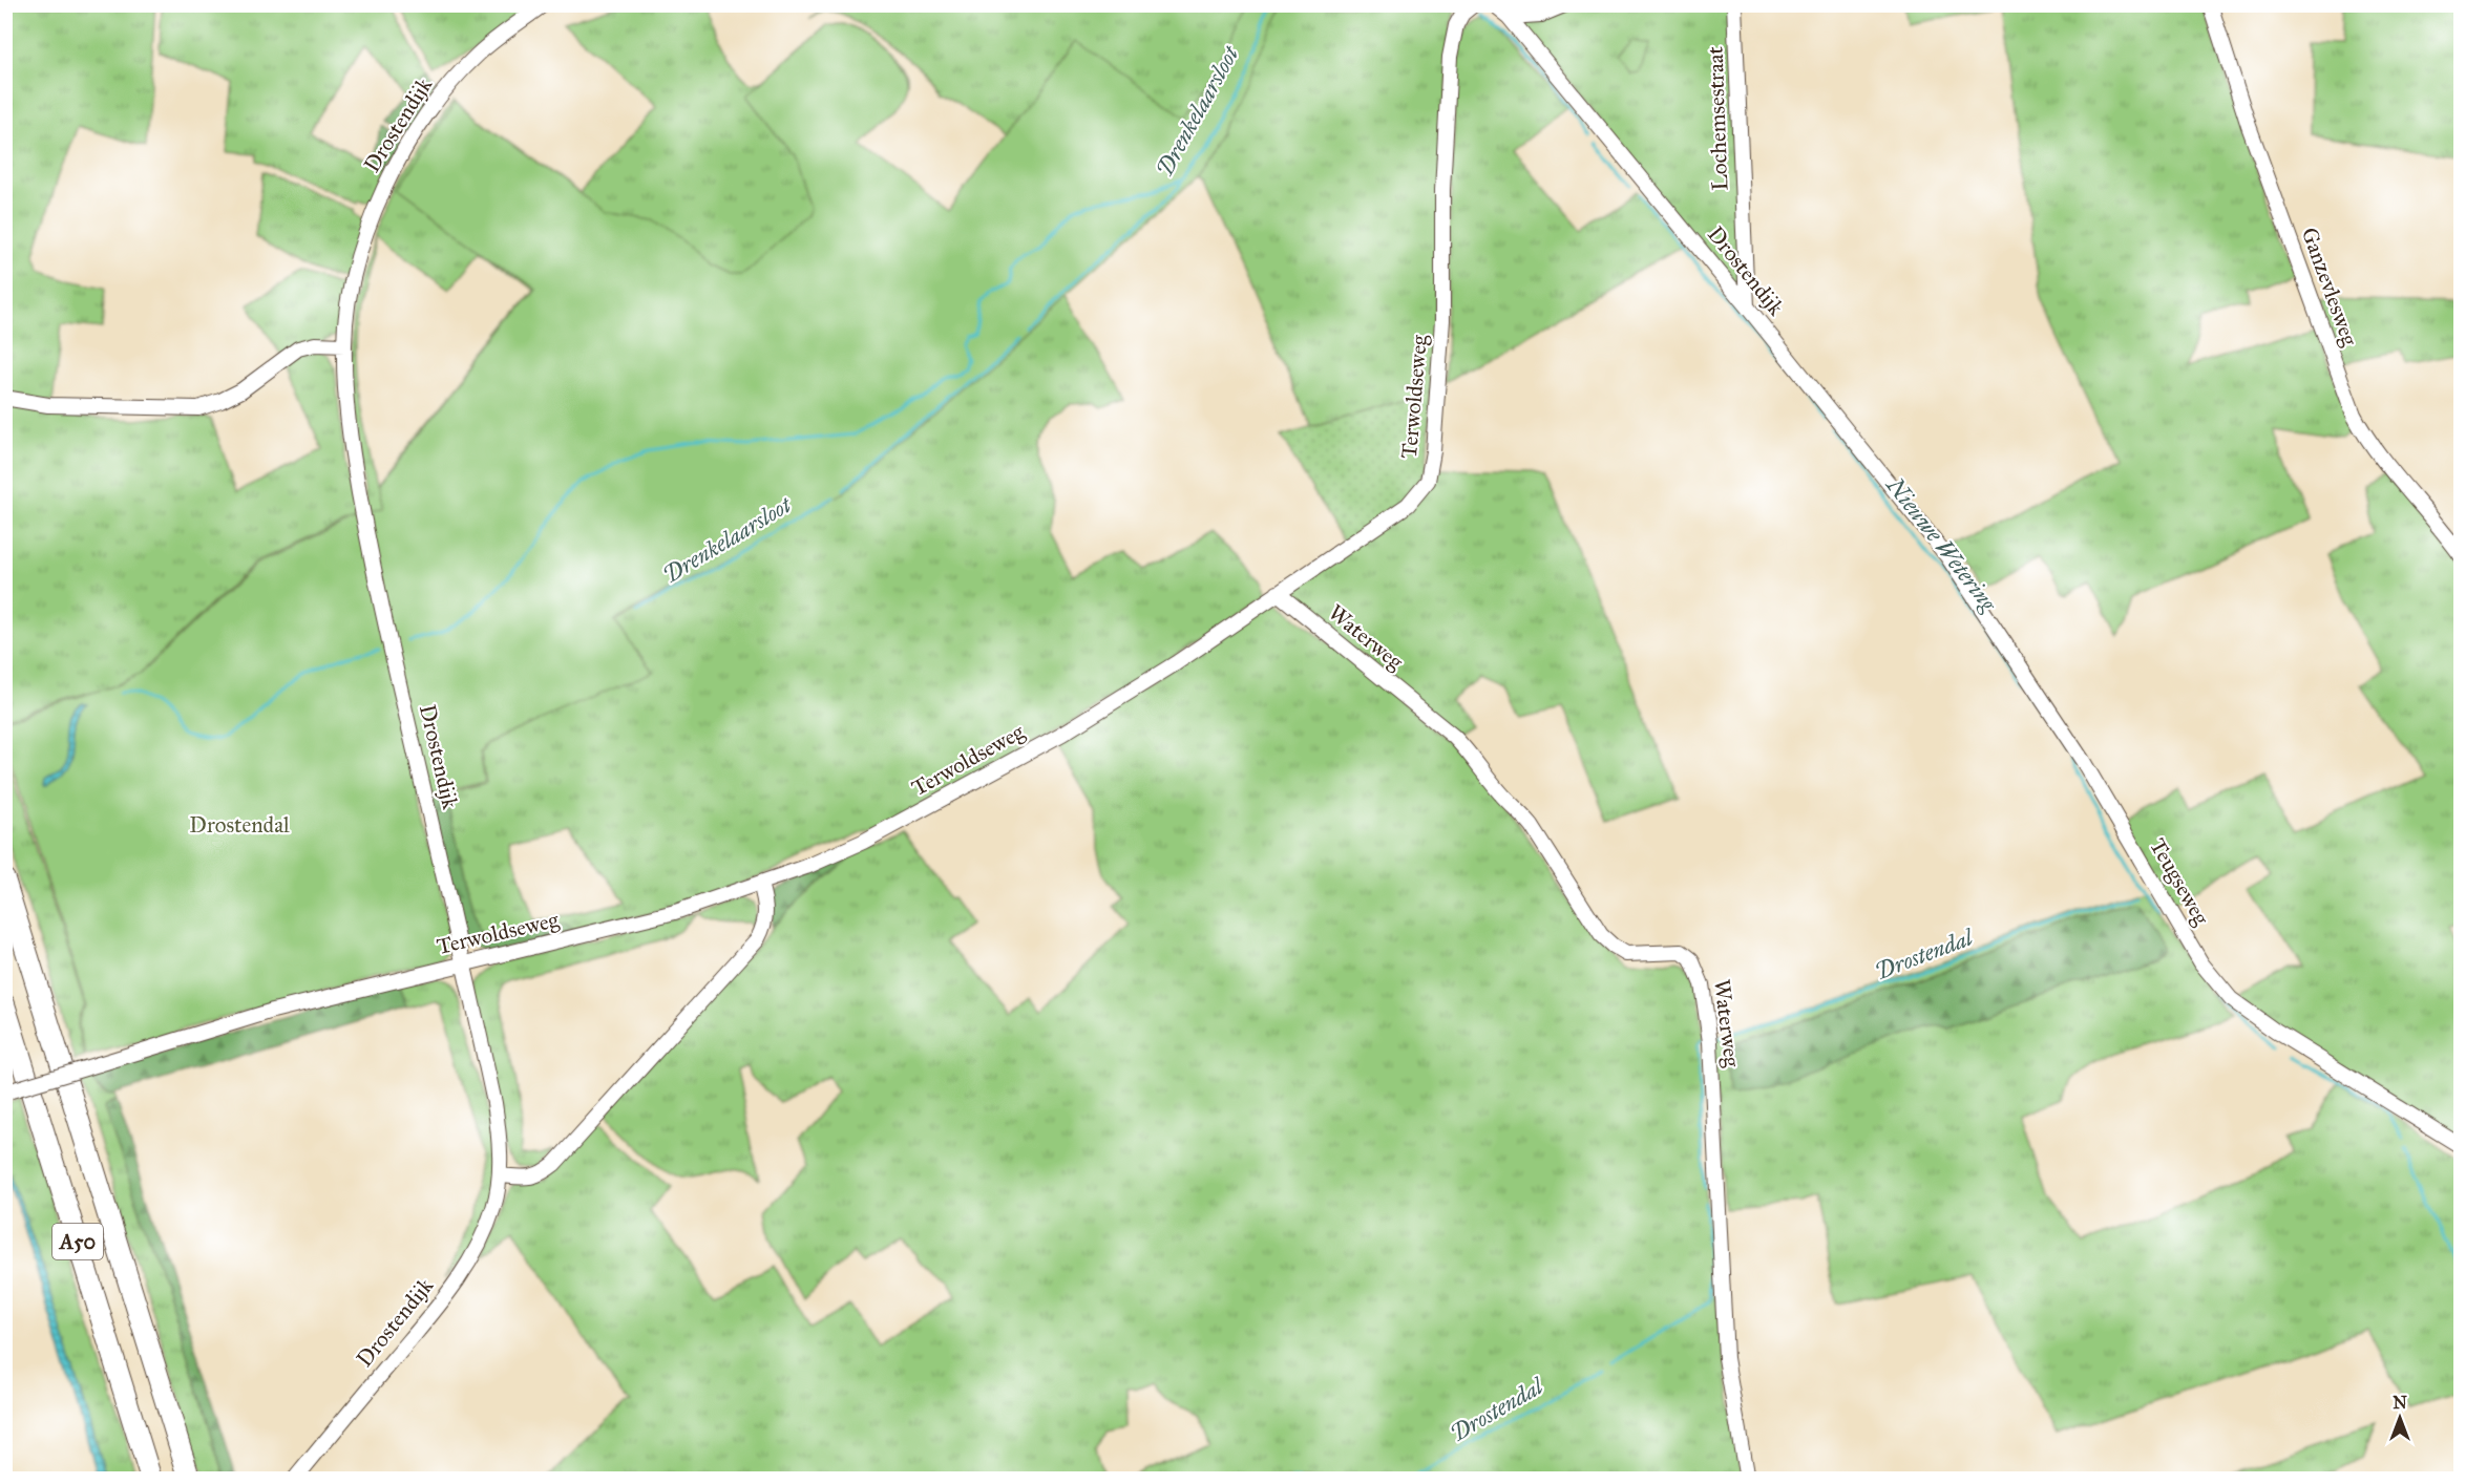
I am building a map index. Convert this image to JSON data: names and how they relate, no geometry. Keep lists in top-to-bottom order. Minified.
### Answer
{"streets":{"highway":["A50"],"street":["Lochemsestraat","Drostendijk","Ganzevlesweg","Terwoldseweg","Waterweg","Teugseweg"]},"crossings":[["Lochemsestraat","Drostendijk"],["Drostendijk","Terwoldseweg"],["Drostendijk","Teugseweg"],["Terwoldseweg","Waterweg"]],"water":["Drenkelaarsloot","Nieuwe Wetering","Drostendal"],"parks":["Drostendal"],"north":"top"}
